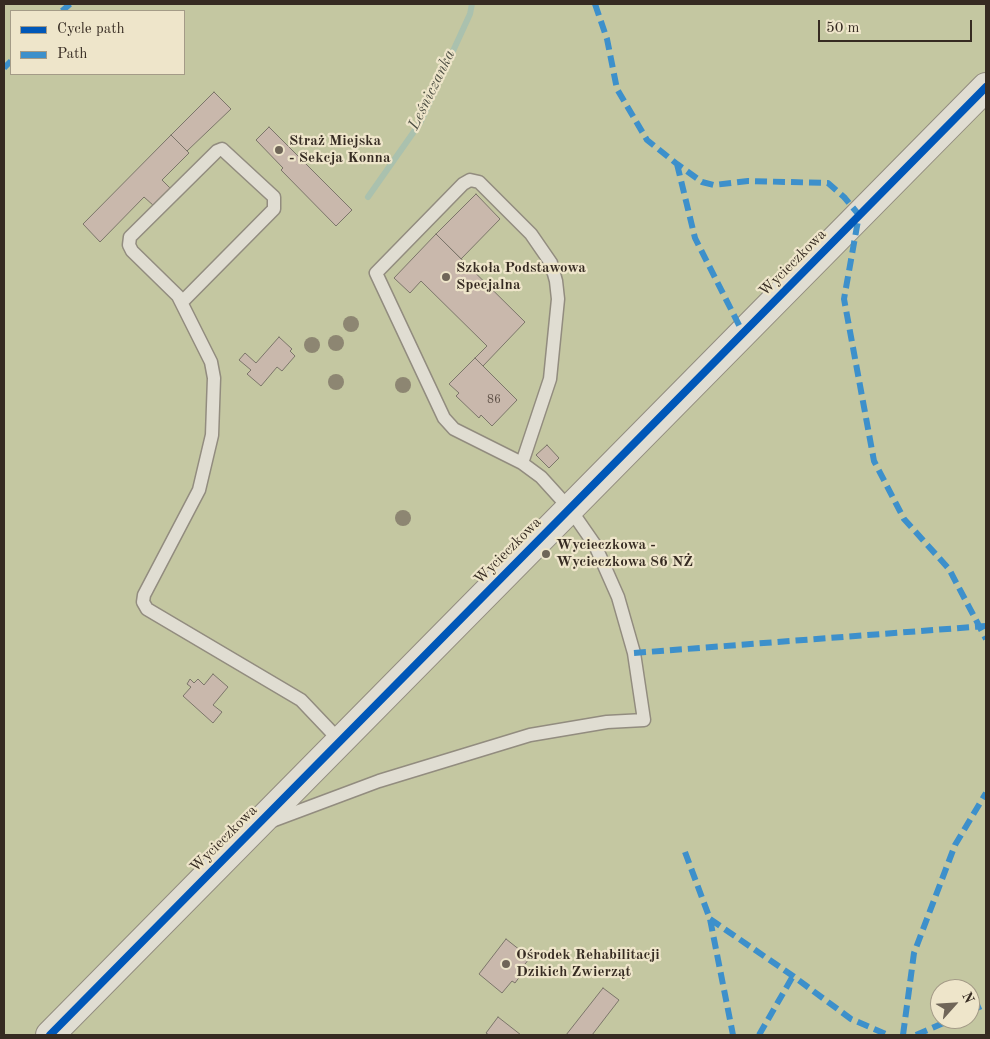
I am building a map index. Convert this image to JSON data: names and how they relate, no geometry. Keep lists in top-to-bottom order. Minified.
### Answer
{"streets":{"street":["Wycieczkowa"]},"water":["Leśniczanka"],"places":["Straż Miejska - Sekcja Konna","Szkoła Podstawowa Specjalna","Wycieczkowa - Wycieczkowa 86 NŻ","Ośrodek Rehabilitacji Dzikich Zwierząt"],"house_numbers":["86"],"legend":["Cycle path","Path"],"scale_bar":"50 m","north":"top right"}
